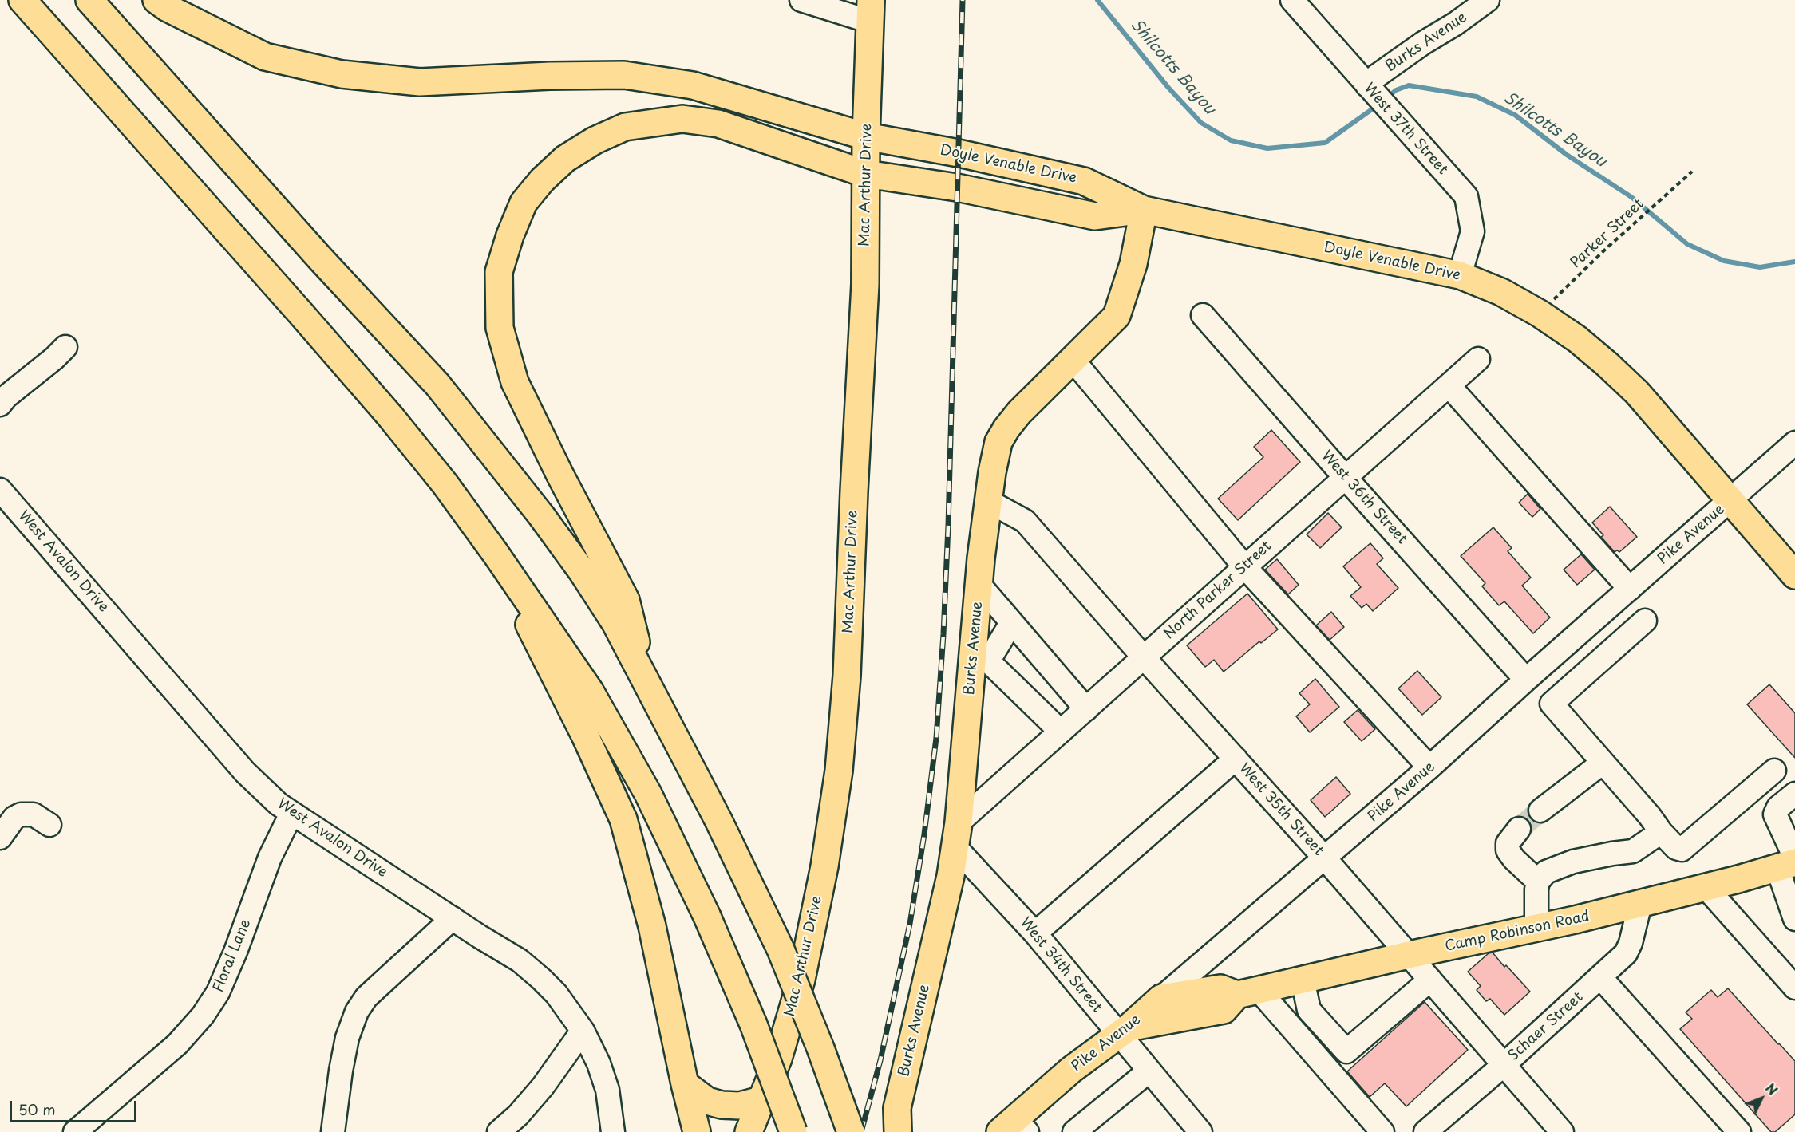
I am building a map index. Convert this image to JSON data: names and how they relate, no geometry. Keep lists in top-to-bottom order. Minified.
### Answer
{"streets":{"main road":["Burks Avenue","Doyle Venable Drive","Mac Arthur Drive","Pike Avenue","Camp Robinson Road"],"street":["West 37th Street","West 36th Street","West Avalon Drive","North Parker Street","West 35th Street","Floral Lane","West 34th Street","Schaer Street"],"path":["Parker Street"]},"crossings":[["Burks Avenue","West 37th Street"],["Burks Avenue","Doyle Venable Drive"],["Burks Avenue","North Parker Street"],["Burks Avenue","West 35th Street"],["Burks Avenue","West 34th Street"],["West 37th Street","Doyle Venable Drive"],["Doyle Venable Drive","Mac Arthur Drive"],["Doyle Venable Drive","Parker Street"],["Doyle Venable Drive","Pike Avenue"],["West 36th Street","Pike Avenue"],["West 36th Street","North Parker Street"],["Pike Avenue","West 35th Street"],["Pike Avenue","Camp Robinson Road"],["Pike Avenue","West 34th Street"],["West Avalon Drive","Floral Lane"],["North Parker Street","West 35th Street"],["North Parker Street","West 34th Street"],["West 35th Street","Camp Robinson Road"],["West 35th Street","Schaer Street"],["Camp Robinson Road","Schaer Street"]],"water":["Shilcotts Bayou"],"scale_bar":"50 m","north":"top right"}
